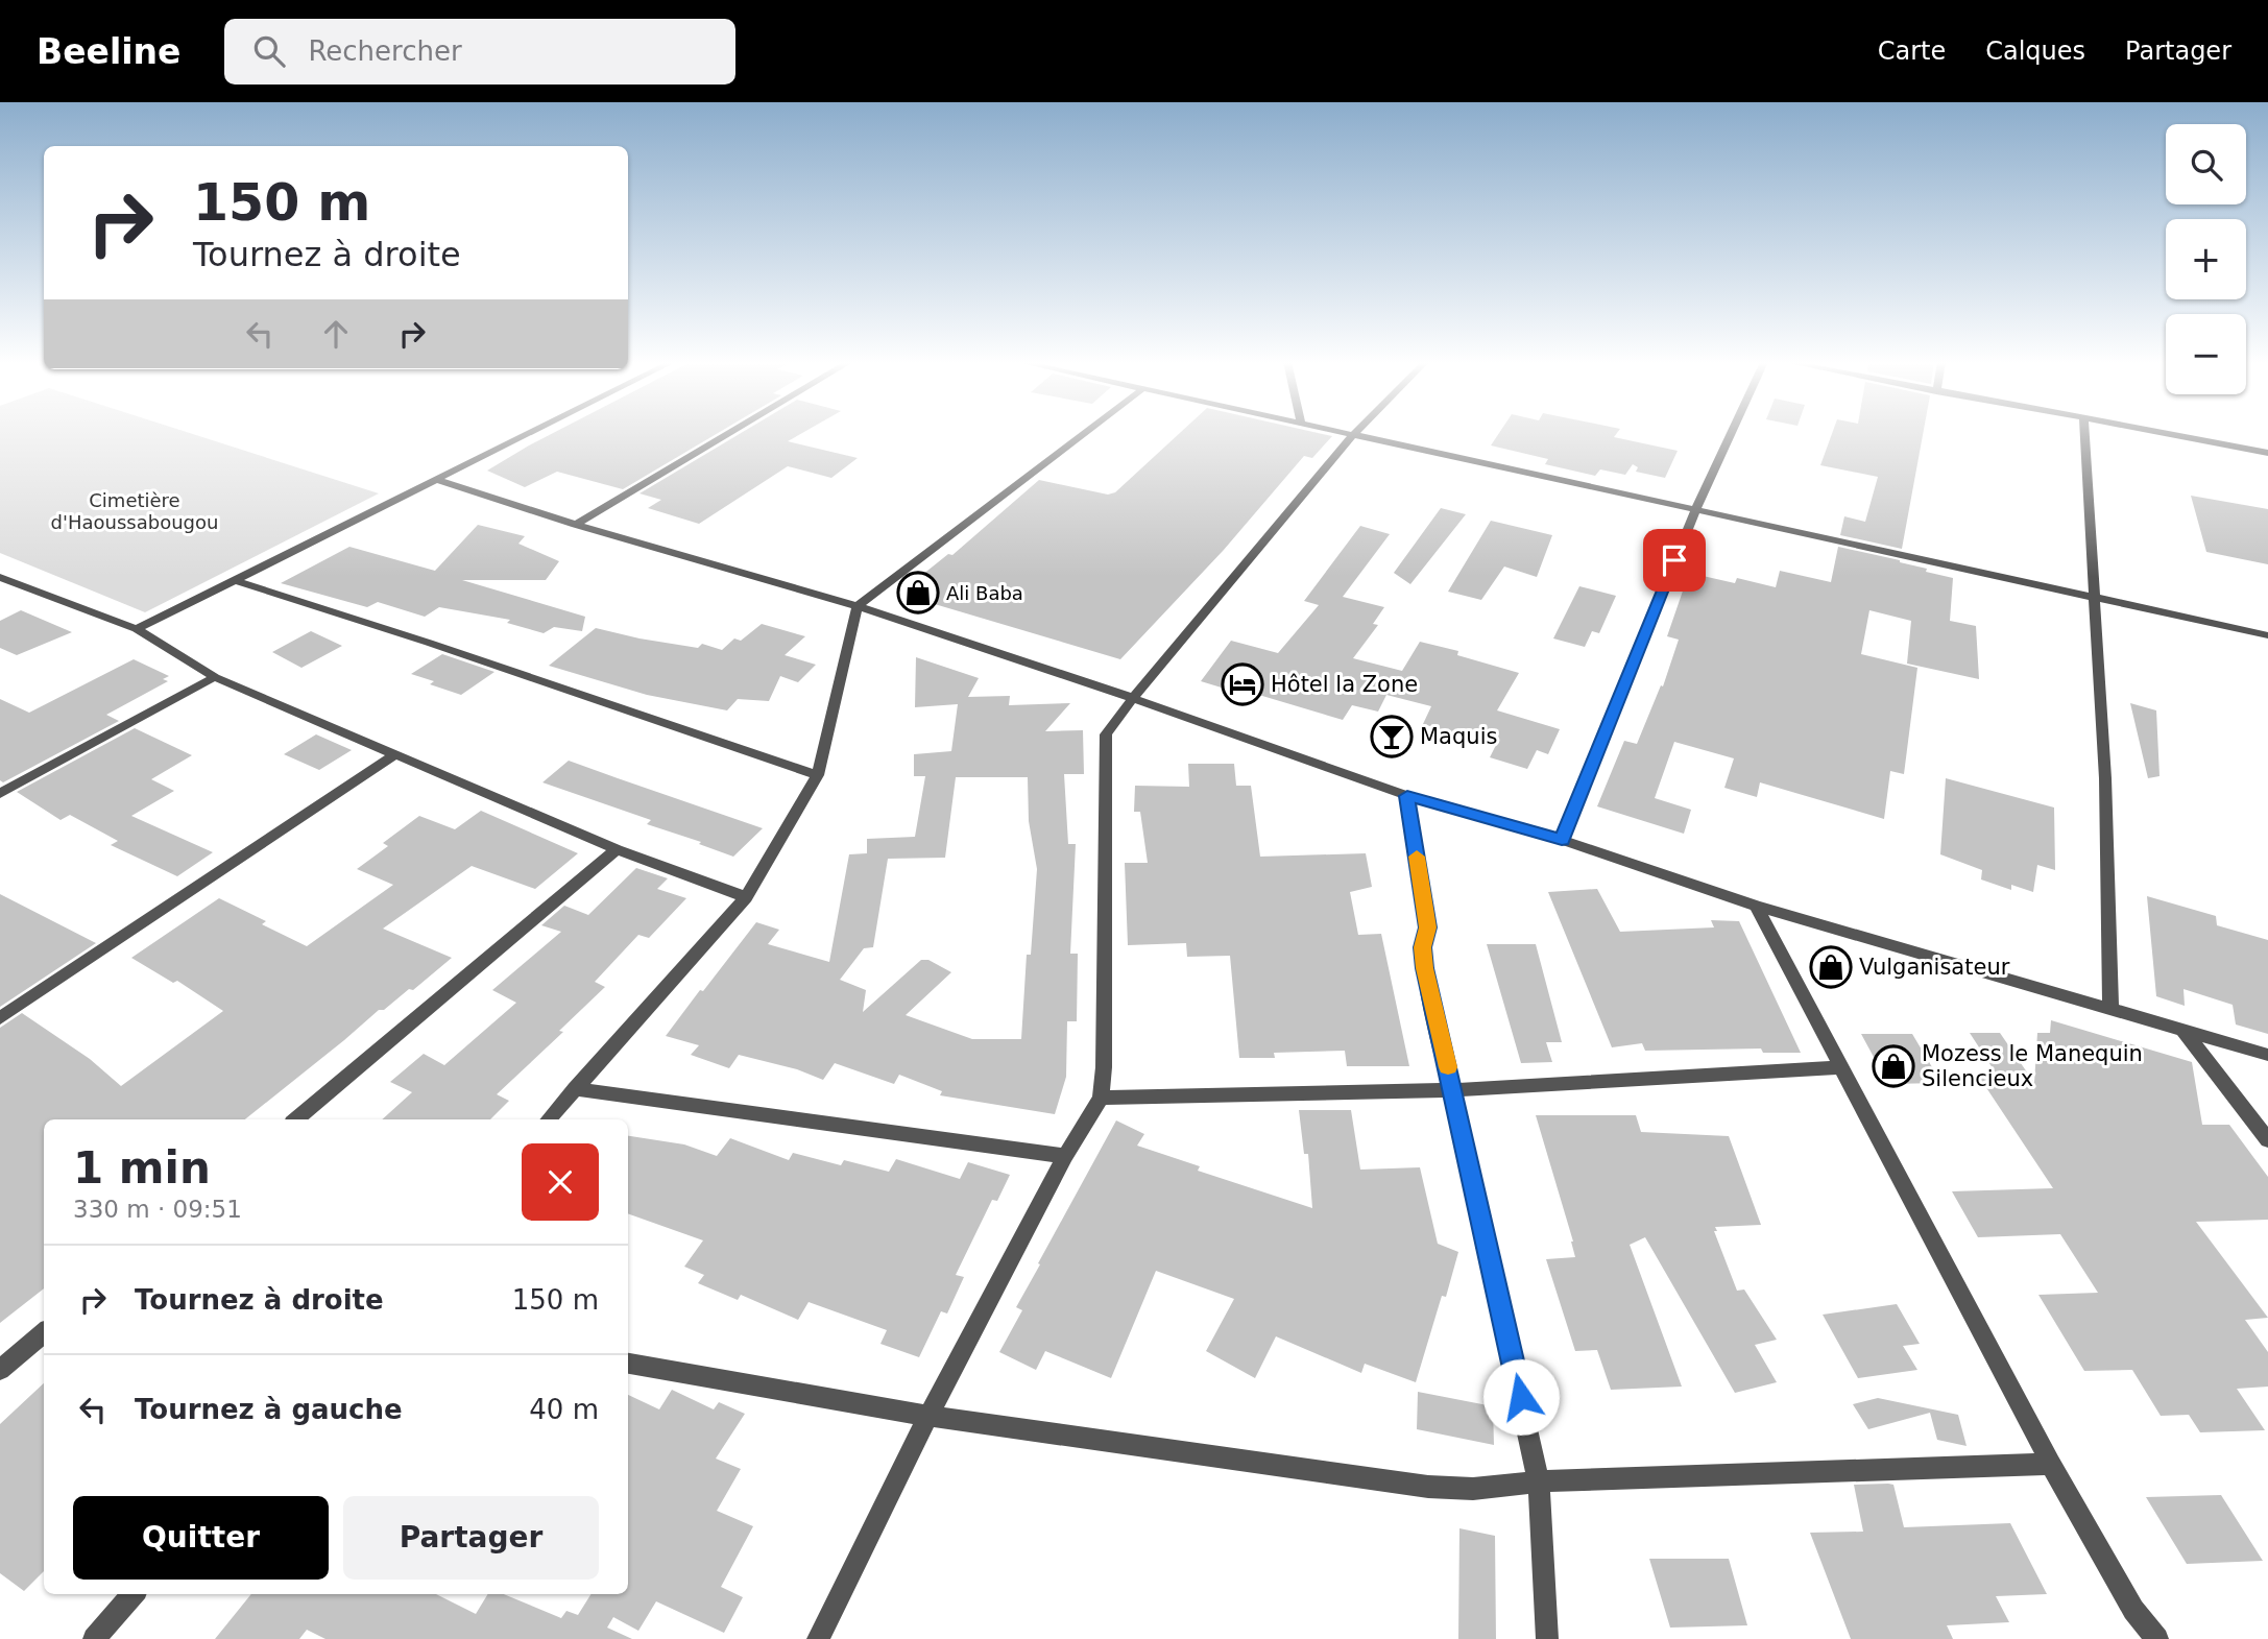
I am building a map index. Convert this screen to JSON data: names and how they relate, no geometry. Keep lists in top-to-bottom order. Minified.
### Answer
{"parks":["Cimetière d'Haoussabougou"],"places":{"shop":["Ali Baba","Vulganisateur","Mozess le Manequin Silencieux"],"hotel":["Hôtel la Zone"],"bar":["Maquis"]},"page":{"header":"Beeline","search":"Rechercher","nav":["Carte","Calques","Partager"],"map_buttons":["+","−"],"turn":["150 m","Tournez à droite"],"heading":["1 min","330 m · 09:51"],"list":[{"name":"Tournez à droite","value":"150 m"},{"name":"Tournez à gauche","value":"40 m"}],"buttons":["Quitter","Partager"]}}
